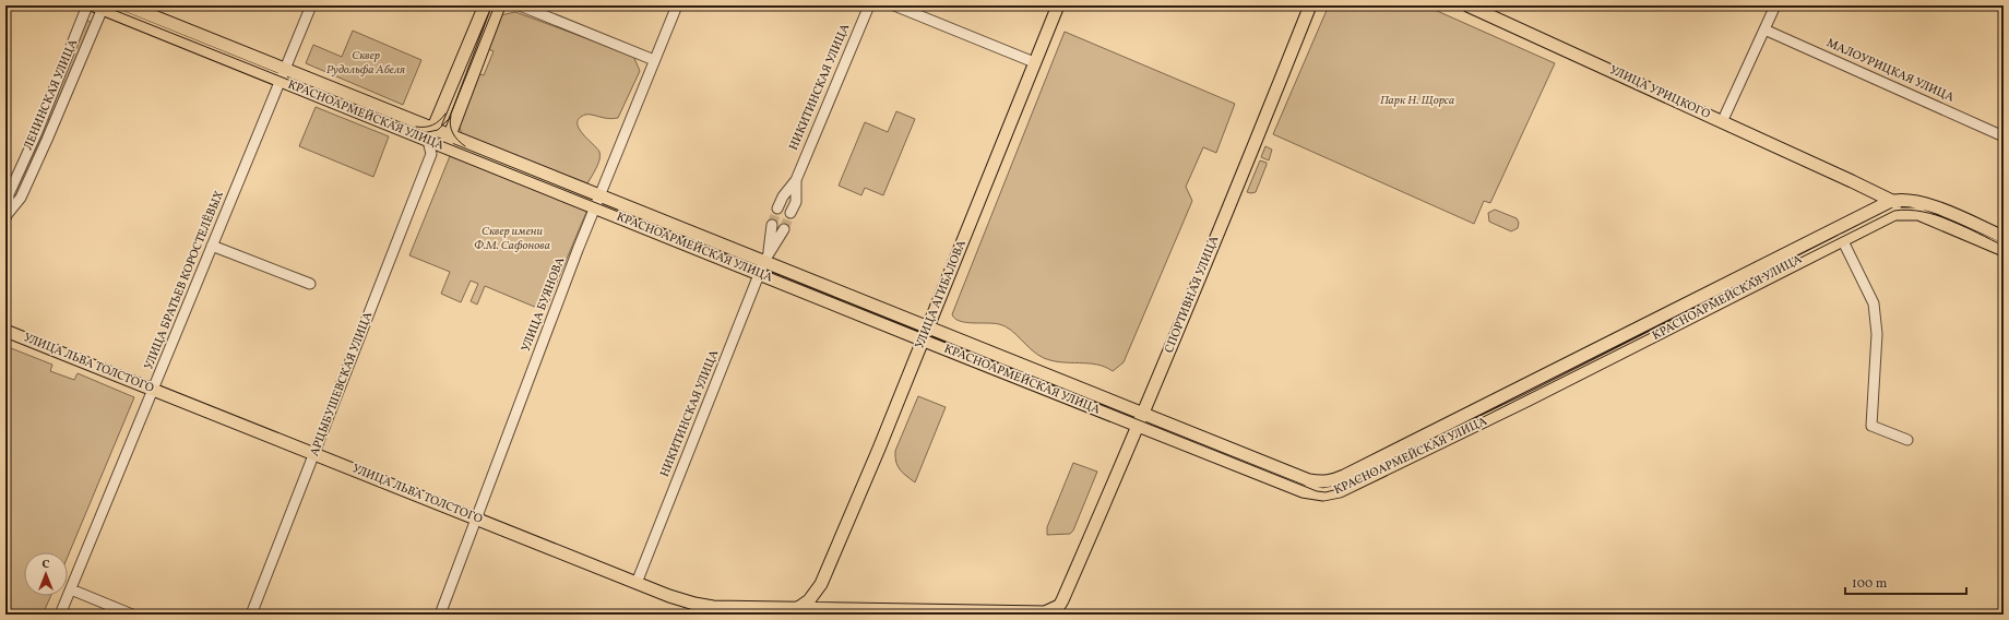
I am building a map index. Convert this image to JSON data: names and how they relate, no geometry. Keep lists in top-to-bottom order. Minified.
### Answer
{"streets":{"main road":["УЛИЦА УРИЦКОГО","КРАСНОАРМЕЙСКАЯ УЛИЦА","УЛИЦА АГИБАЛОВА","СПОРТИВНАЯ УЛИЦА","УЛИЦА ЛЬВА ТОЛСТОГО"],"street":["МАЛОУРИЦКАЯ УЛИЦА","НИКИТИНСКАЯ УЛИЦА","ЛЕНИНСКАЯ УЛИЦА","УЛИЦА БРАТЬЕВ КОРОСТЕЛЁВЫХ","УЛИЦА БУЯНОВА","АРЦЫБУШЕВСКАЯ УЛИЦА"]},"crossings":[["НИКИТИНСКАЯ УЛИЦА","КРАСНОАРМЕЙСКАЯ УЛИЦА"],["НИКИТИНСКАЯ УЛИЦА","УЛИЦА ЛЬВА ТОЛСТОГО"],["ЛЕНИНСКАЯ УЛИЦА","КРАСНОАРМЕЙСКАЯ УЛИЦА"],["КРАСНОАРМЕЙСКАЯ УЛИЦА","УЛИЦА БРАТЬЕВ КОРОСТЕЛЁВЫХ"],["КРАСНОАРМЕЙСКАЯ УЛИЦА","УЛИЦА АГИБАЛОВА"],["КРАСНОАРМЕЙСКАЯ УЛИЦА","СПОРТИВНАЯ УЛИЦА"],["КРАСНОАРМЕЙСКАЯ УЛИЦА","УЛИЦА БУЯНОВА"],["УЛИЦА БРАТЬЕВ КОРОСТЕЛЁВЫХ","УЛИЦА ЛЬВА ТОЛСТОГО"],["УЛИЦА АГИБАЛОВА","УЛИЦА ЛЬВА ТОЛСТОГО"],["СПОРТИВНАЯ УЛИЦА","УЛИЦА ЛЬВА ТОЛСТОГО"],["УЛИЦА БУЯНОВА","УЛИЦА ЛЬВА ТОЛСТОГО"],["УЛИЦА ЛЬВА ТОЛСТОГО","АРЦЫБУШЕВСКАЯ УЛИЦА"]],"parks":["Сквер Рудольфа Абеля","Парк Н. Щорса","Cквер имени Ф.М. Сафонова"],"scale_bar":"100 m","north":"top"}
